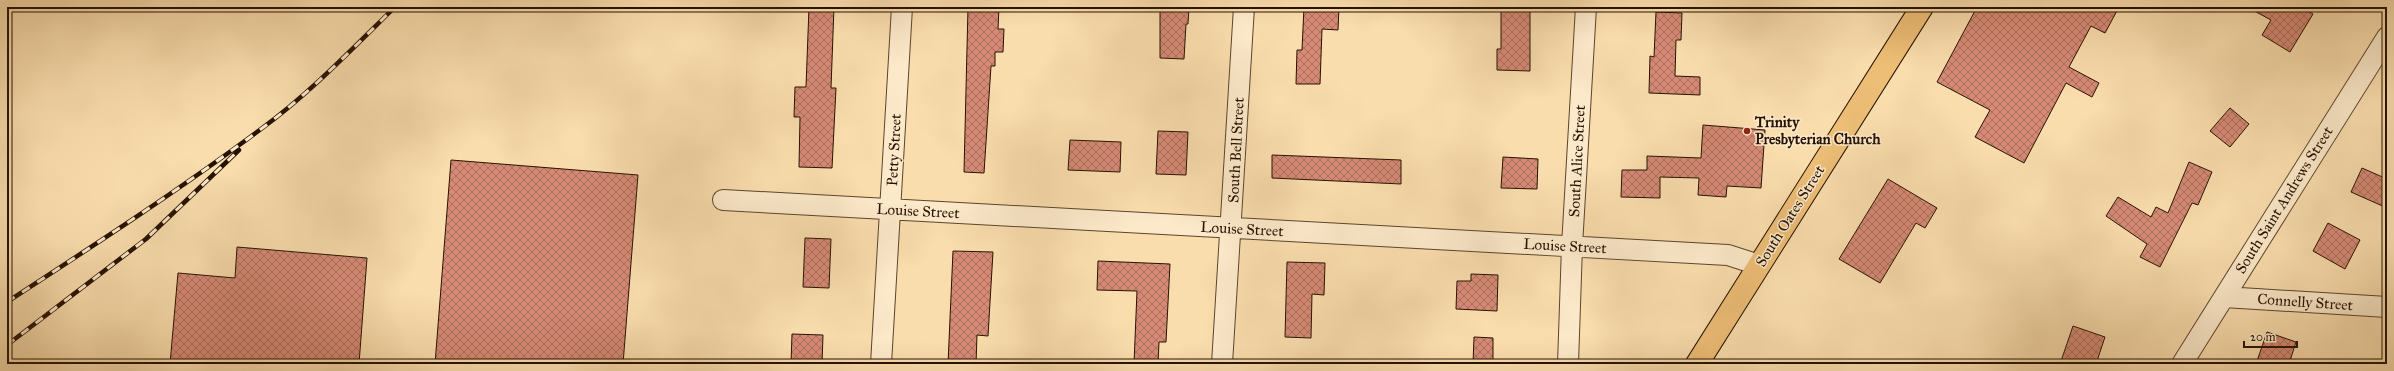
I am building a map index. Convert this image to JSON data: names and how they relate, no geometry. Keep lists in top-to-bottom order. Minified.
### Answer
{"streets":{"main road":["South Oates Street"],"street":["Petty Street","South Bell Street","South Alice Street","South Saint Andrews Street","Louise Street","Connelly Street"]},"crossings":[["Petty Street","Louise Street"],["South Bell Street","Louise Street"],["South Alice Street","Louise Street"],["South Saint Andrews Street","Connelly Street"],["Louise Street","South Oates Street"]],"places":["Trinity Presbyterian Church"],"scale_bar":"20 m"}
